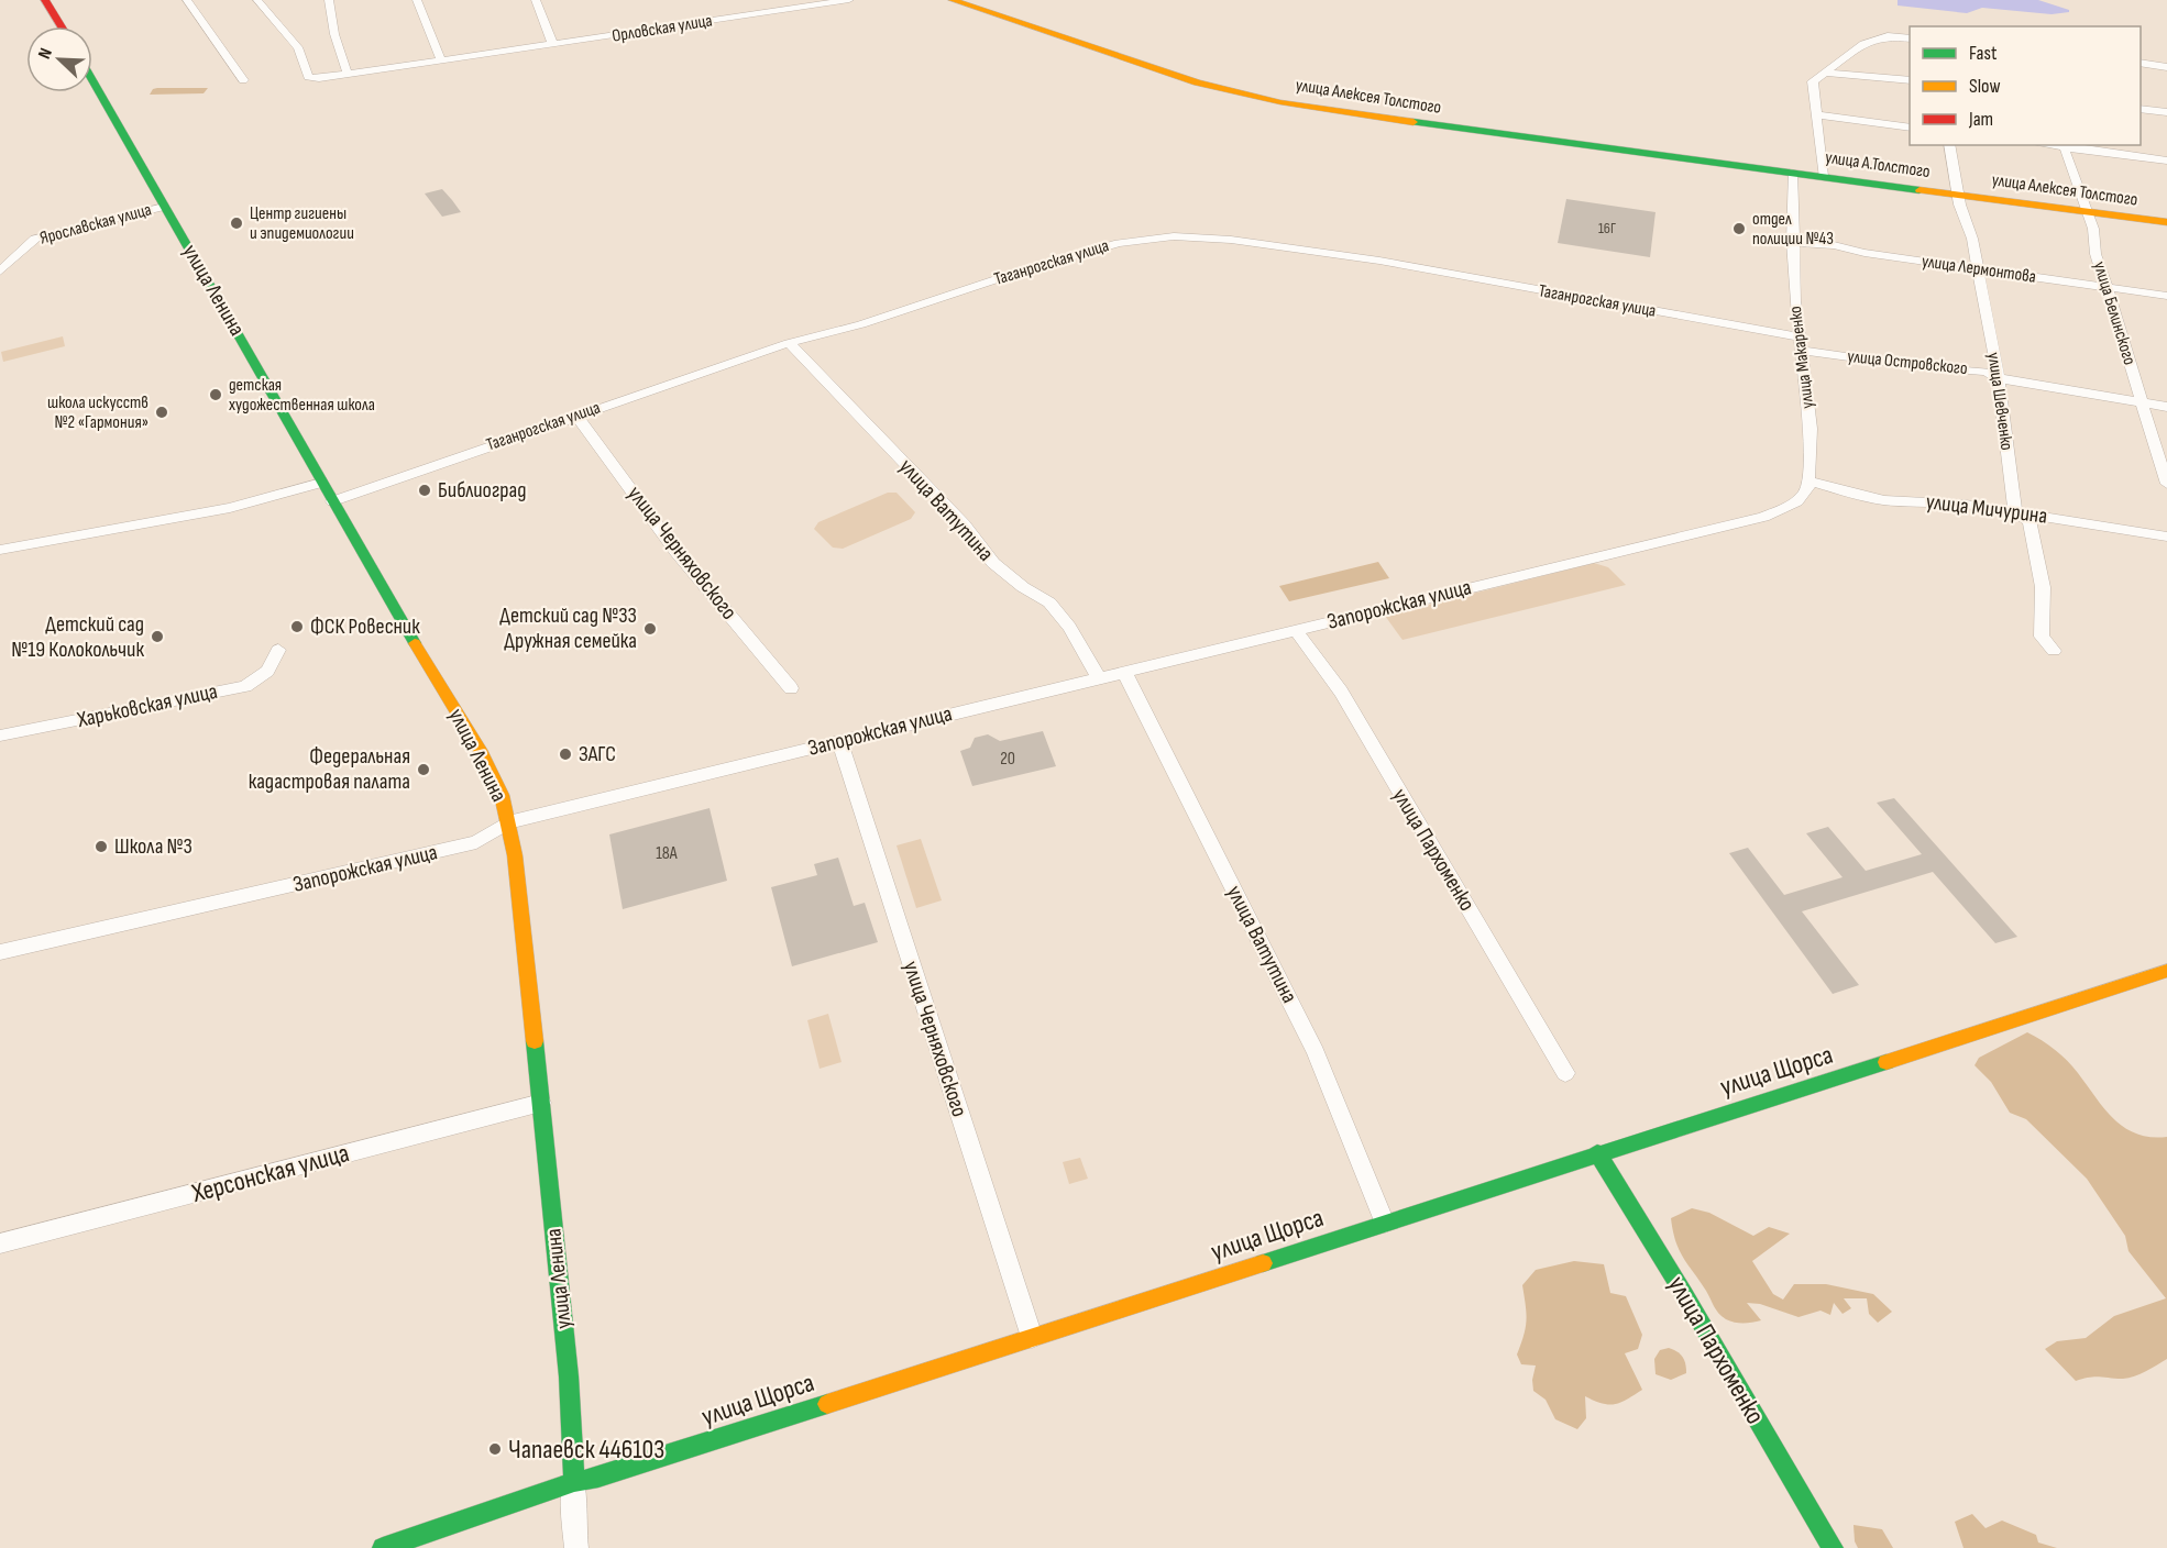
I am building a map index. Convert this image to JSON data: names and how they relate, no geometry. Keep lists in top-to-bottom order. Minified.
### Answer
{"streets":{"street":["Орловская улица","улица Алексея Толстого","улица А.Толстого","Ярославская улица","Таганрогская улица","улица Лермонтова","улица Ленина","улица Белинского","улица Макаренко","улица Островского","улица Шевченко","улица Мичурина","улица Ватутина","улица Черняховского","Запорожская улица","Харьковская улица","улица Пархоменко","улица Щорса","Херсонская улица"]},"crossings":[["улица Алексея Толстого","улица А.Толстого"],["улица Алексея Толстого","улица Белинского"],["улица Алексея Толстого","улица Макаренко"],["улица Алексея Толстого","улица Шевченко"],["улица А.Толстого","улица Макаренко"],["улица А.Толстого","улица Шевченко"],["Ярославская улица","улица Ленина"],["Таганрогская улица","улица Ленина"],["Таганрогская улица","улица Макаренко"],["Таганрогская улица","улица Ватутина"],["Таганрогская улица","улица Черняховского"],["улица Лермонтова","улица Белинского"],["улица Лермонтова","улица Макаренко"],["улица Лермонтова","улица Шевченко"],["улица Ленина","Запорожская улица"],["улица Ленина","улица Щорса"],["улица Ленина","Херсонская улица"],["улица Белинского","улица Островского"],["улица Макаренко","улица Островского"],["улица Макаренко","улица Мичурина"],["улица Макаренко","Запорожская улица"],["улица Островского","улица Шевченко"],["улица Шевченко","улица Мичурина"],["улица Мичурина","Запорожская улица"],["улица Ватутина","Запорожская улица"],["улица Ватутина","улица Щорса"],["улица Черняховского","Запорожская улица"],["улица Черняховского","улица Щорса"],["Запорожская улица","улица Пархоменко"],["улица Пархоменко","улица Щорса"]],"places":["Центр гигиены и эпидемиологии","отдел полиции №43","детская художественная школа","школа искусств №2 «Гармония»","Библиоград","ФСК Ровесник","Детский сад №33 Дружная семейка","Детский сад №19 Колокольчик","ЗАГС","Федеральная кадастровая палата","Школа №3","Чапаевск 446103"],"house_numbers":["16Г","20","18А"],"legend":["Fast","Slow","Jam"],"north":"top left"}
